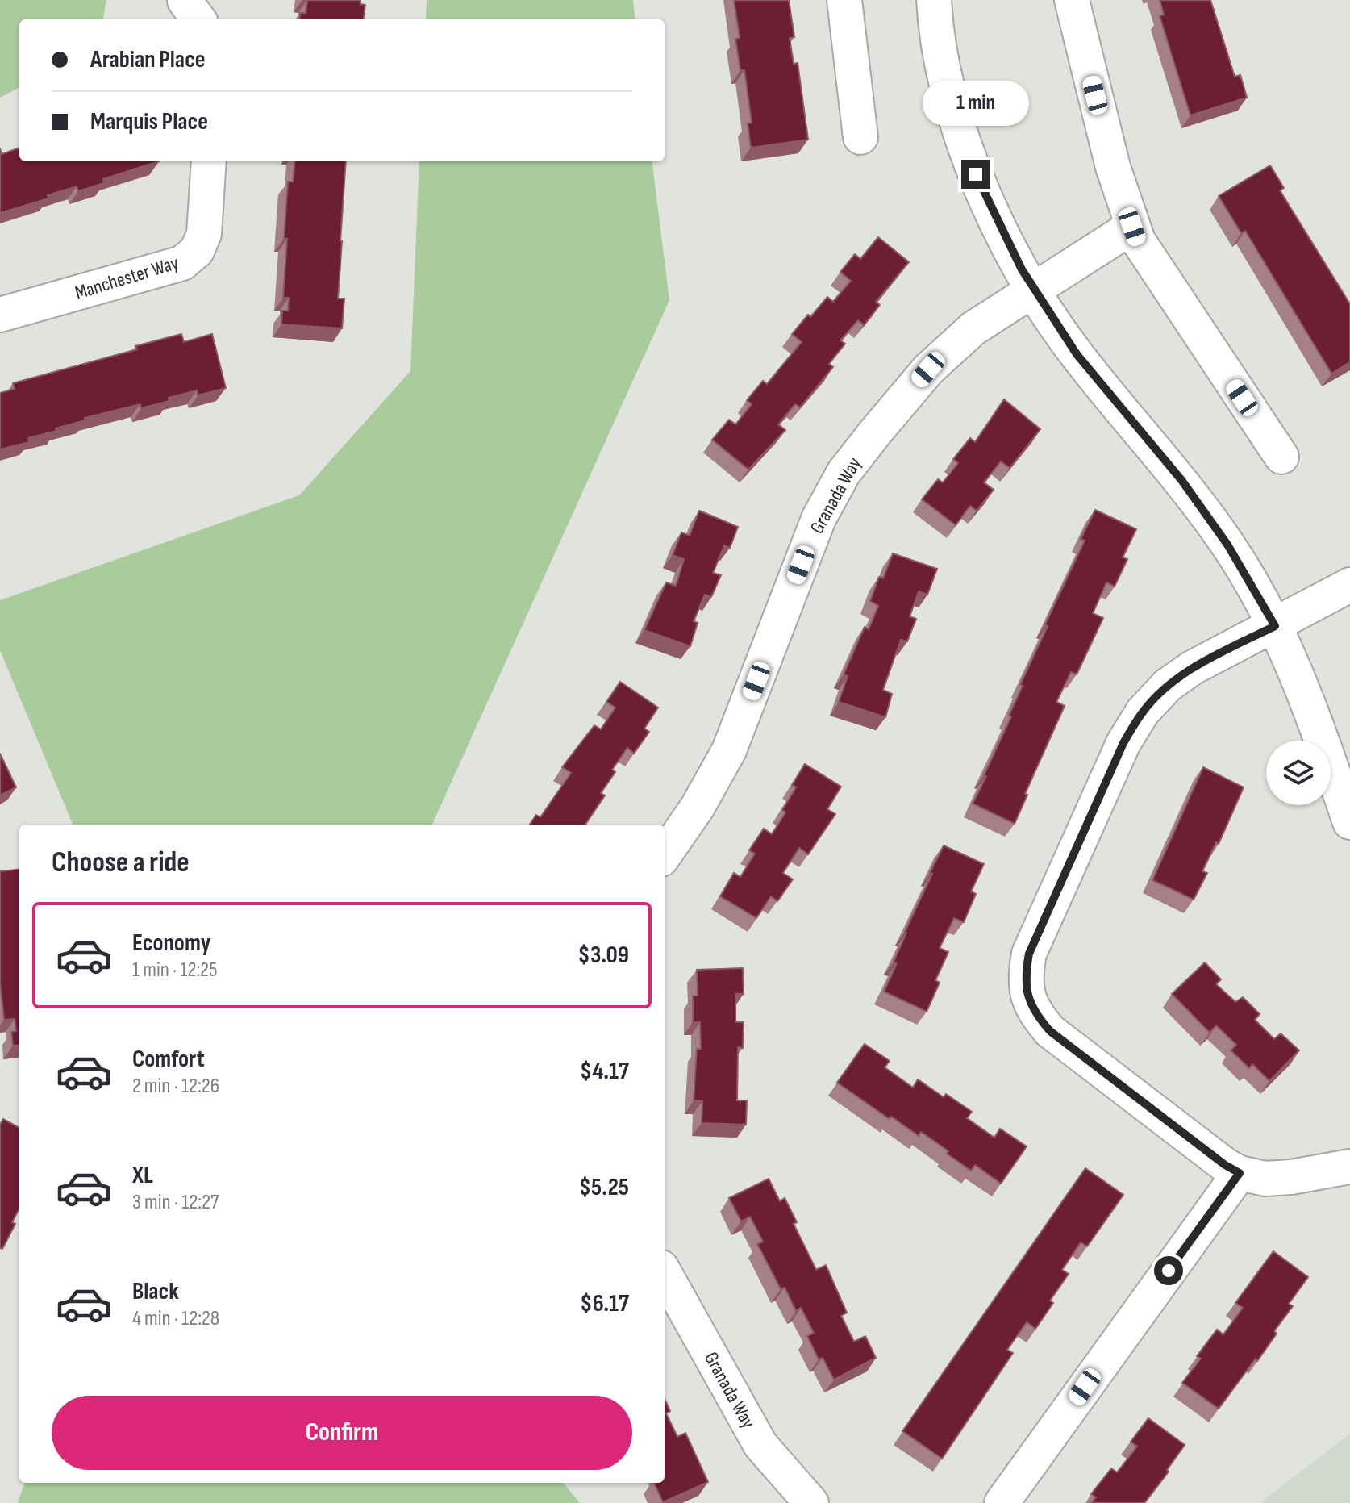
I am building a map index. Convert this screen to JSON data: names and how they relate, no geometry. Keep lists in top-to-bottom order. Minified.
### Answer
{"streets":{"street":["Manchester Way","Granada Way"]},"page":{"banner":["Arabian Place","Marquis Place"],"bubble":"1 min","heading":"Choose a ride","list":[{"name":"Economy","note":"1 min · 12:25","value":"$3.09"},{"name":"Comfort","note":"2 min · 12:26","value":"$4.17"},{"name":"XL","note":"3 min · 12:27","value":"$5.25"},{"name":"Black","note":"4 min · 12:28","value":"$6.17"}],"buttons":"Confirm"}}
